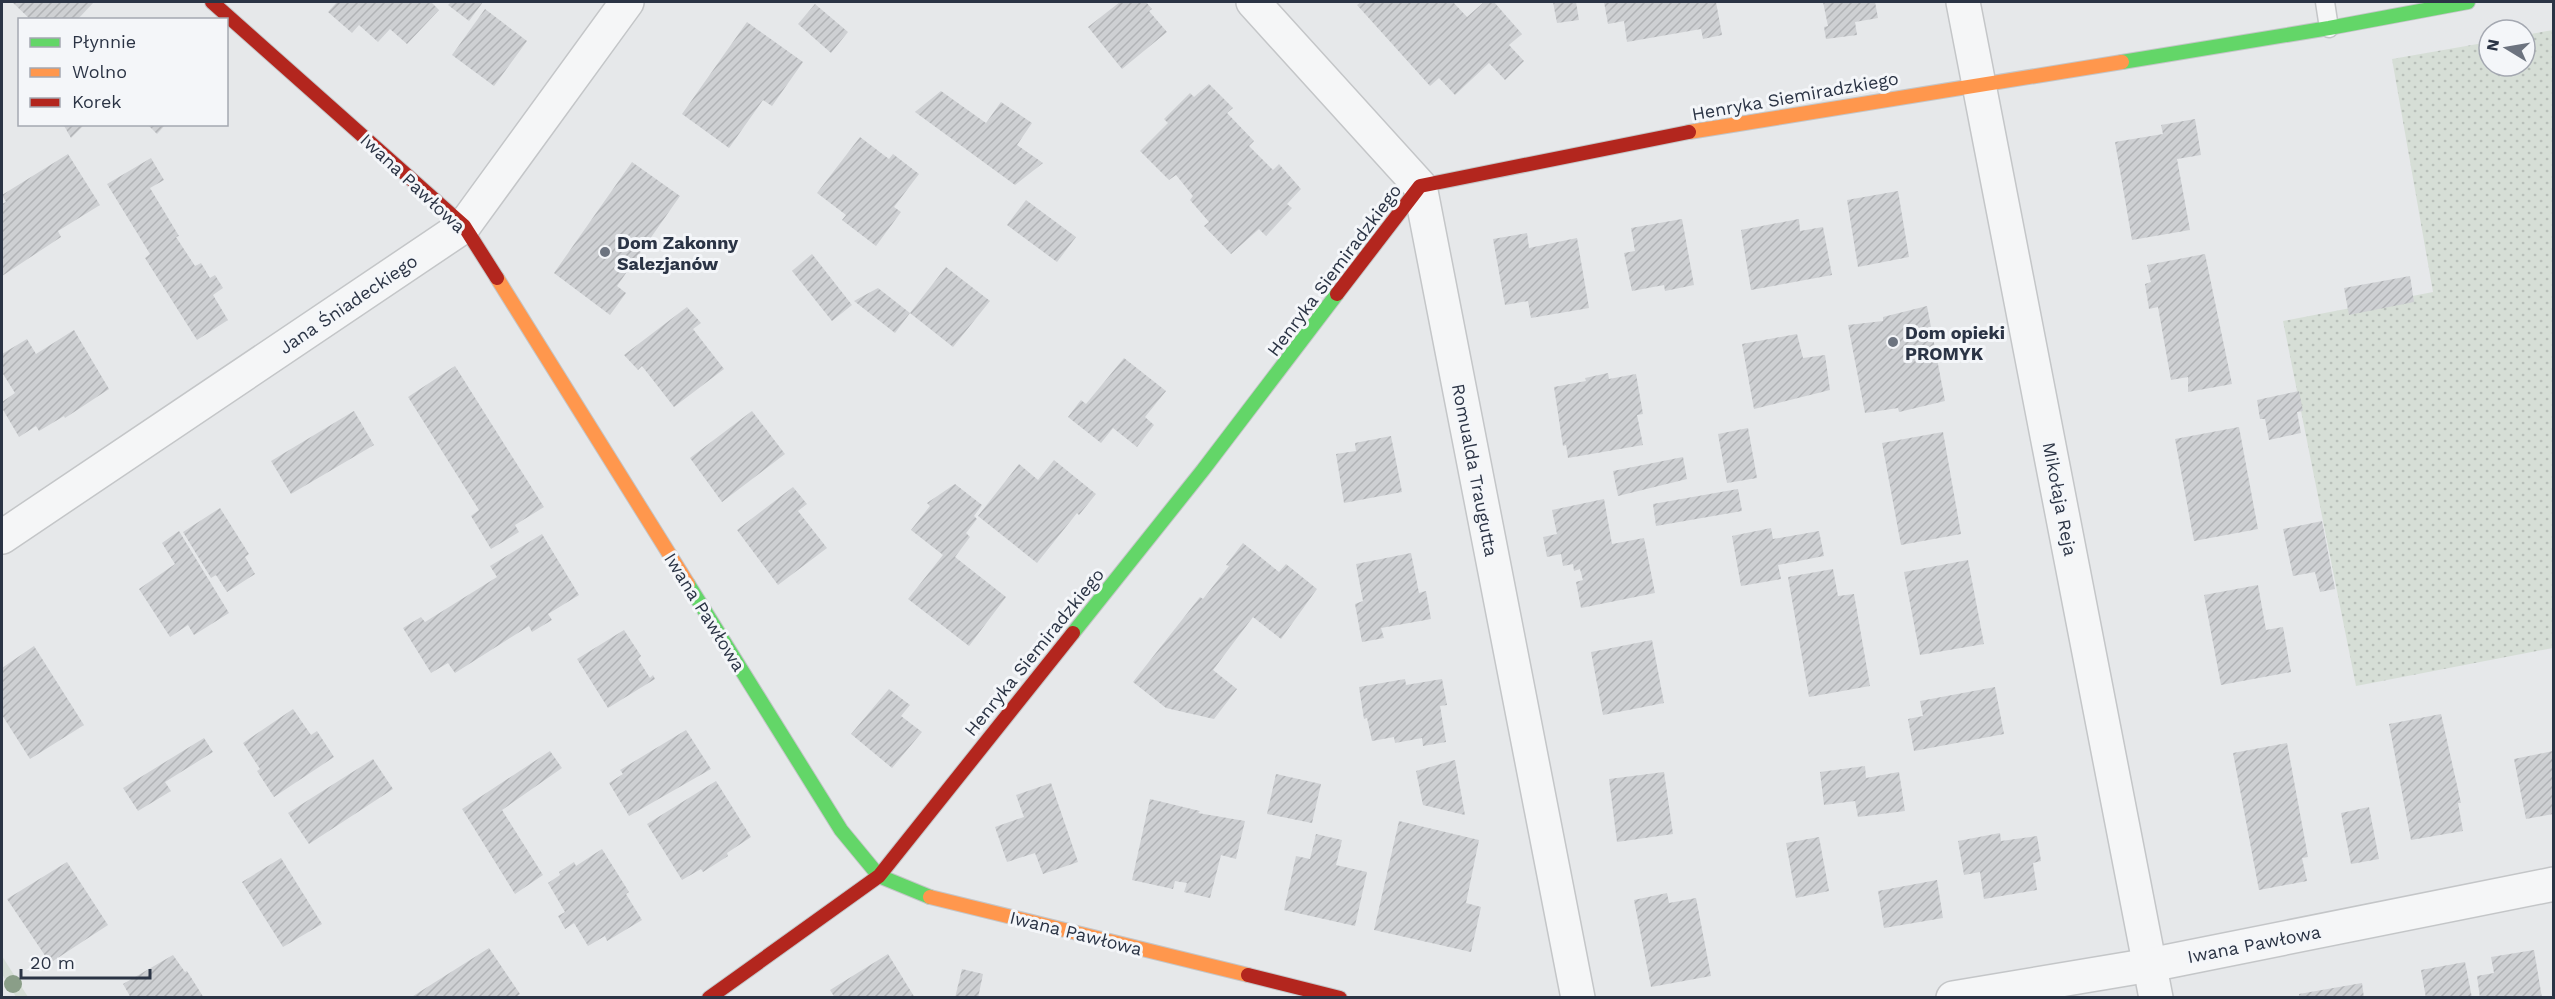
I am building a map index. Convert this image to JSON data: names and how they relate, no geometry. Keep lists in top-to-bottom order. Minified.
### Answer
{"streets":{"street":["Henryka Siemiradzkiego","Iwana Pawłowa","Jana Śniadeckiego","Romualda Traugutta","Mikołaja Reja"]},"crossings":[["Henryka Siemiradzkiego","Iwana Pawłowa"],["Henryka Siemiradzkiego","Romualda Traugutta"],["Henryka Siemiradzkiego","Mikołaja Reja"],["Iwana Pawłowa","Jana Śniadeckiego"],["Iwana Pawłowa","Mikołaja Reja"]],"places":["Dom Zakonny Salezjanów","Dom opieki PROMYK"],"legend":["Płynnie","Wolno","Korek"],"scale_bar":"20 m","north":"left"}
